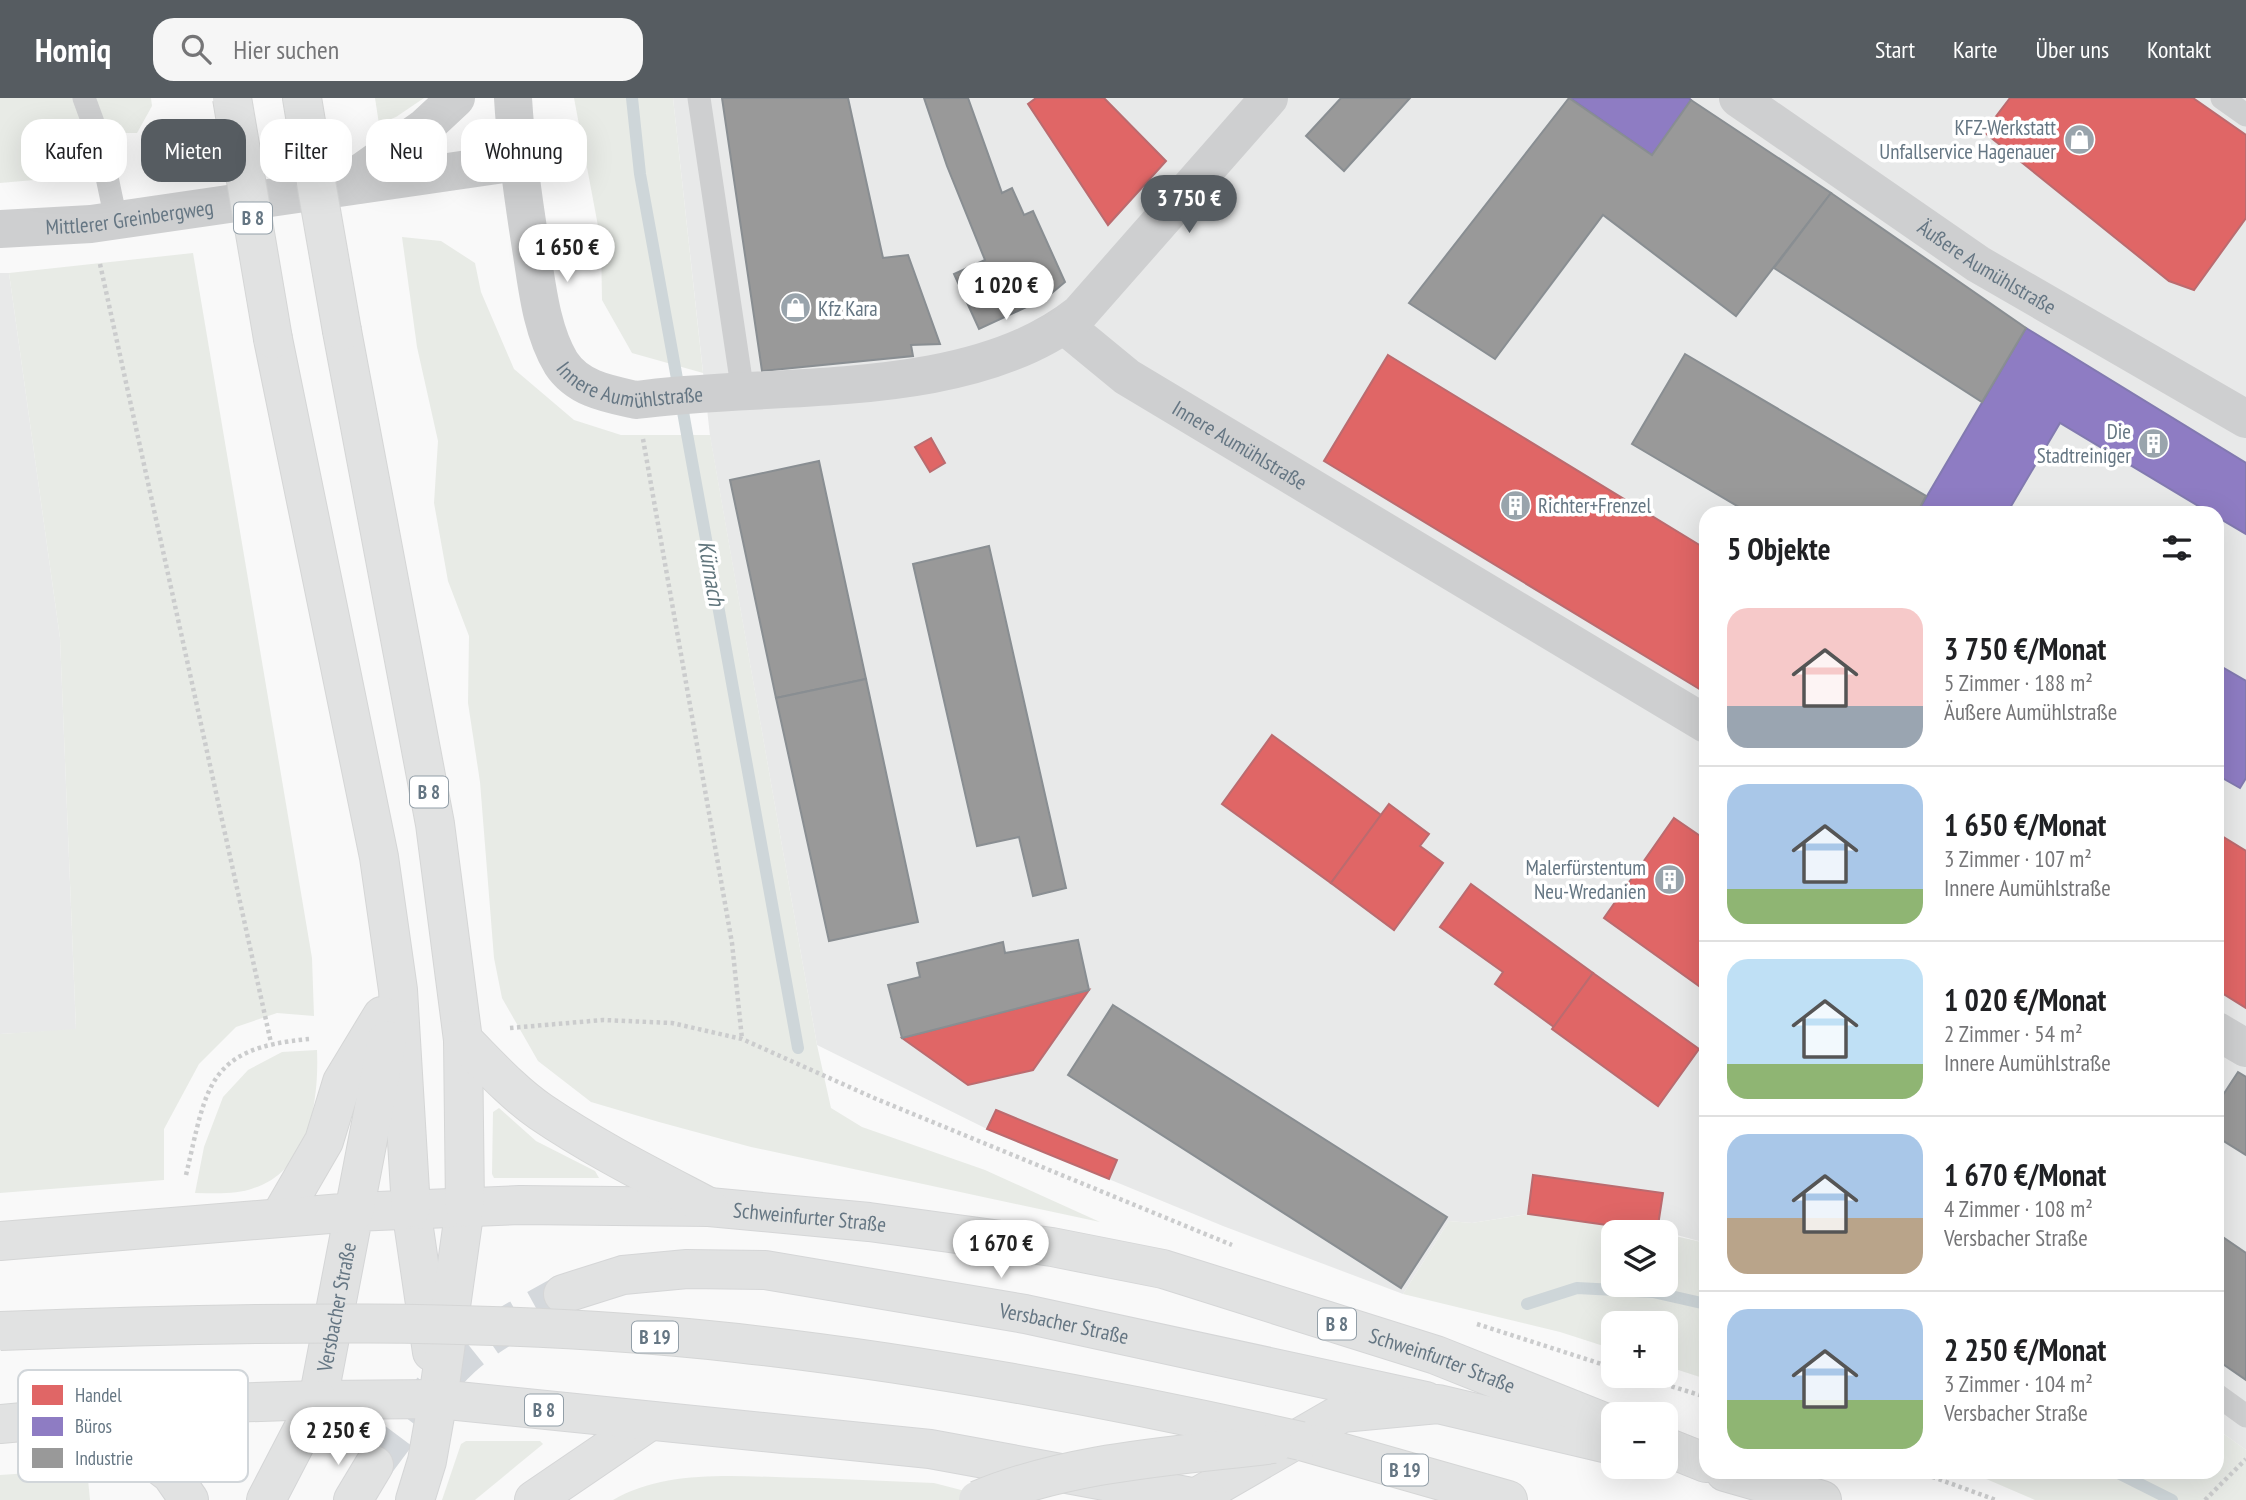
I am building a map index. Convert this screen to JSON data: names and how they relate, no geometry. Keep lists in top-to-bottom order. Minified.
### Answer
{"streets":{"main road":["B 8","Schweinfurter Straße","Versbacher Straße","B 19"],"street":["Mittlerer Greinbergweg","Äußere Aumühlstraße","Innere Aumühlstraße"]},"crossings":[["Mittlerer Greinbergweg","B 8"],["B 8","Schweinfurter Straße"],["B 8","Versbacher Straße"],["Schweinfurter Straße","Versbacher Straße"]],"water":["Kürnach"],"places":{"shop":["KFZ-Werkstatt Unfallservice Hagenauer","Kfz Kara"],"building":["Die Stadtreiniger","Richter+Frenzel","Malerfürstentum Neu-Wredanien"]},"legend":["Handel","Büros","Industrie"],"page":{"header":"Homiq","search":"Hier suchen","nav":["Start","Karte","Über uns","Kontakt"],"chip":["Kaufen","Mieten","Filter","Neu","Wohnung"],"price":["3 750 €","1 650 €","1 020 €","1 670 €","2 250 €"],"heading":"5 Objekte","list":[{"name":"3 750 €/Monat","note":"5 Zimmer · 188 m² · Äußere Aumühlstraße"},{"name":"1 650 €/Monat","note":"3 Zimmer · 107 m² · Innere Aumühlstraße"},{"name":"1 020 €/Monat","note":"2 Zimmer · 54 m² · Innere Aumühlstraße"},{"name":"1 670 €/Monat","note":"4 Zimmer · 108 m² · Versbacher Straße"},{"name":"2 250 €/Monat","note":"3 Zimmer · 104 m² · Versbacher Straße"}],"map_buttons":["+","−"]}}
